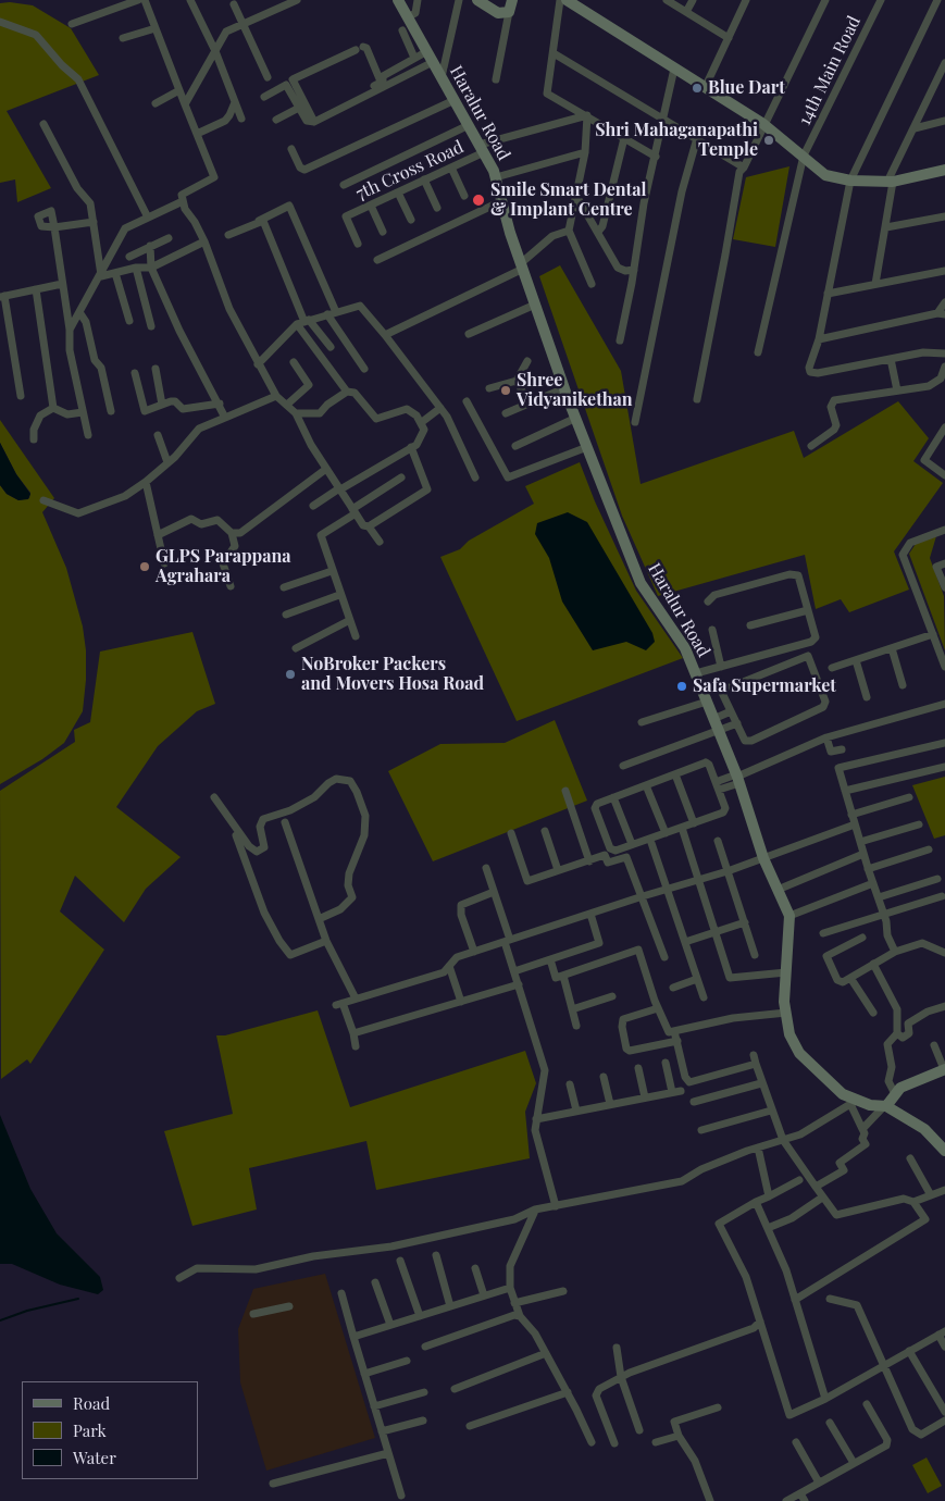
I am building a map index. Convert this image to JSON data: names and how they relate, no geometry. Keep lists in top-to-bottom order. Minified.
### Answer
{"streets":{"street":["14th Main Road","Haralur Road","7th Cross Road"]},"crossings":[["Haralur Road","7th Cross Road"]],"places":["Blue Dart","Shri Mahaganapathi Temple","Smile Smart Dental & Implant Centre","Shree Vidyanikethan","GLPS Parappana Agrahara","NoBroker Packers and Movers Hosa Road","Safa Supermarket"],"legend":["Road","Park","Water"]}
